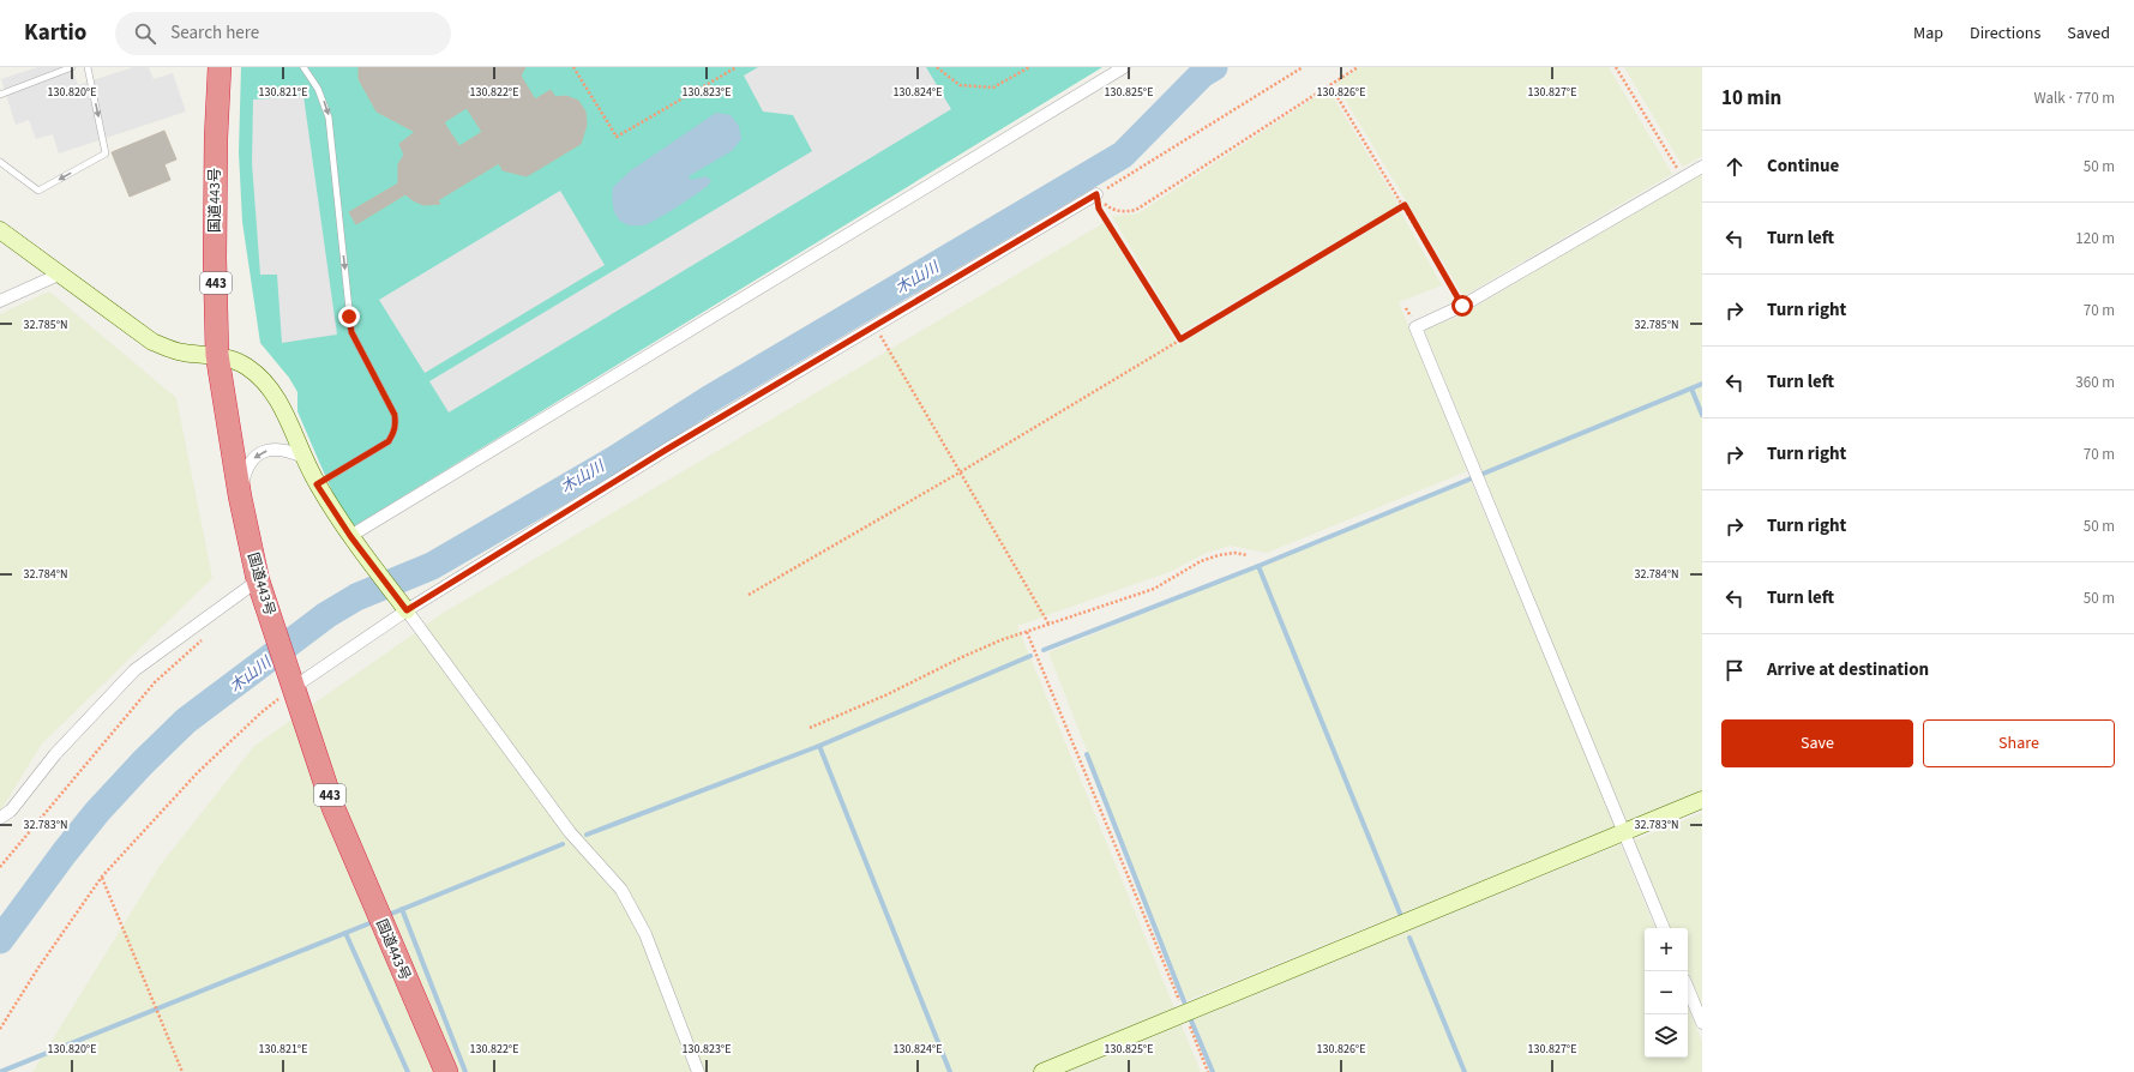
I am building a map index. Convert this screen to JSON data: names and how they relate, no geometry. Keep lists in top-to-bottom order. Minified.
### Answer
{"streets":{"highway":["国道443号","443"]},"water":["木山川"],"page":{"header":"Kartio","search":"Search here","nav":["Map","Directions","Saved"],"heading":["10 min","Walk · 770 m"],"list":[["Continue","50 m"],["Turn left","120 m"],["Turn right","70 m"],["Turn left","360 m"],["Turn right","70 m"],["Turn right","50 m"],["Turn left","50 m"],"Arrive at destination"],"buttons":["Save","Share"],"map_buttons":["+","−"]},"coordinates":["130.820°E","130.821°E","130.822°E","130.823°E","130.824°E","130.825°E","130.826°E","130.827°E","32.785°N","32.784°N","32.783°N"]}
